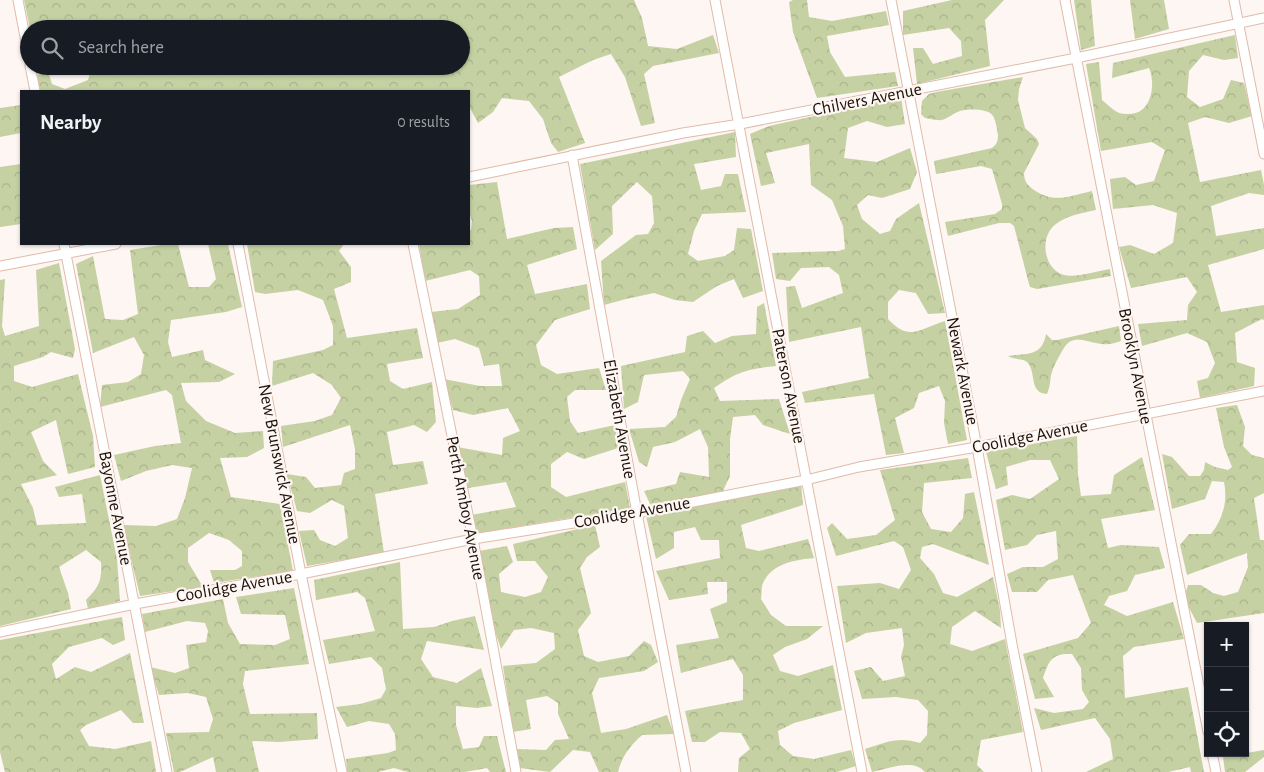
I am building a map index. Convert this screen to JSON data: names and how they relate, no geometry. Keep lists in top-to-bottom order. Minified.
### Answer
{"streets":{"street":["Chilvers Avenue","Brooklyn Avenue","Newark Avenue","Paterson Avenue","Elizabeth Avenue","Coolidge Avenue","New Brunswick Avenue","Bayonne Avenue","Perth Amboy Avenue"]},"crossings":[["Chilvers Avenue","Brooklyn Avenue"],["Chilvers Avenue","Newark Avenue"],["Chilvers Avenue","Paterson Avenue"],["Chilvers Avenue","Elizabeth Avenue"],["Brooklyn Avenue","Coolidge Avenue"],["Newark Avenue","Coolidge Avenue"],["Paterson Avenue","Coolidge Avenue"],["Elizabeth Avenue","Coolidge Avenue"],["Coolidge Avenue","New Brunswick Avenue"],["Coolidge Avenue","Bayonne Avenue"],["Coolidge Avenue","Perth Amboy Avenue"]],"page":{"search":"Search here","heading":["Nearby","0 results"],"map_buttons":["+","−"]}}
